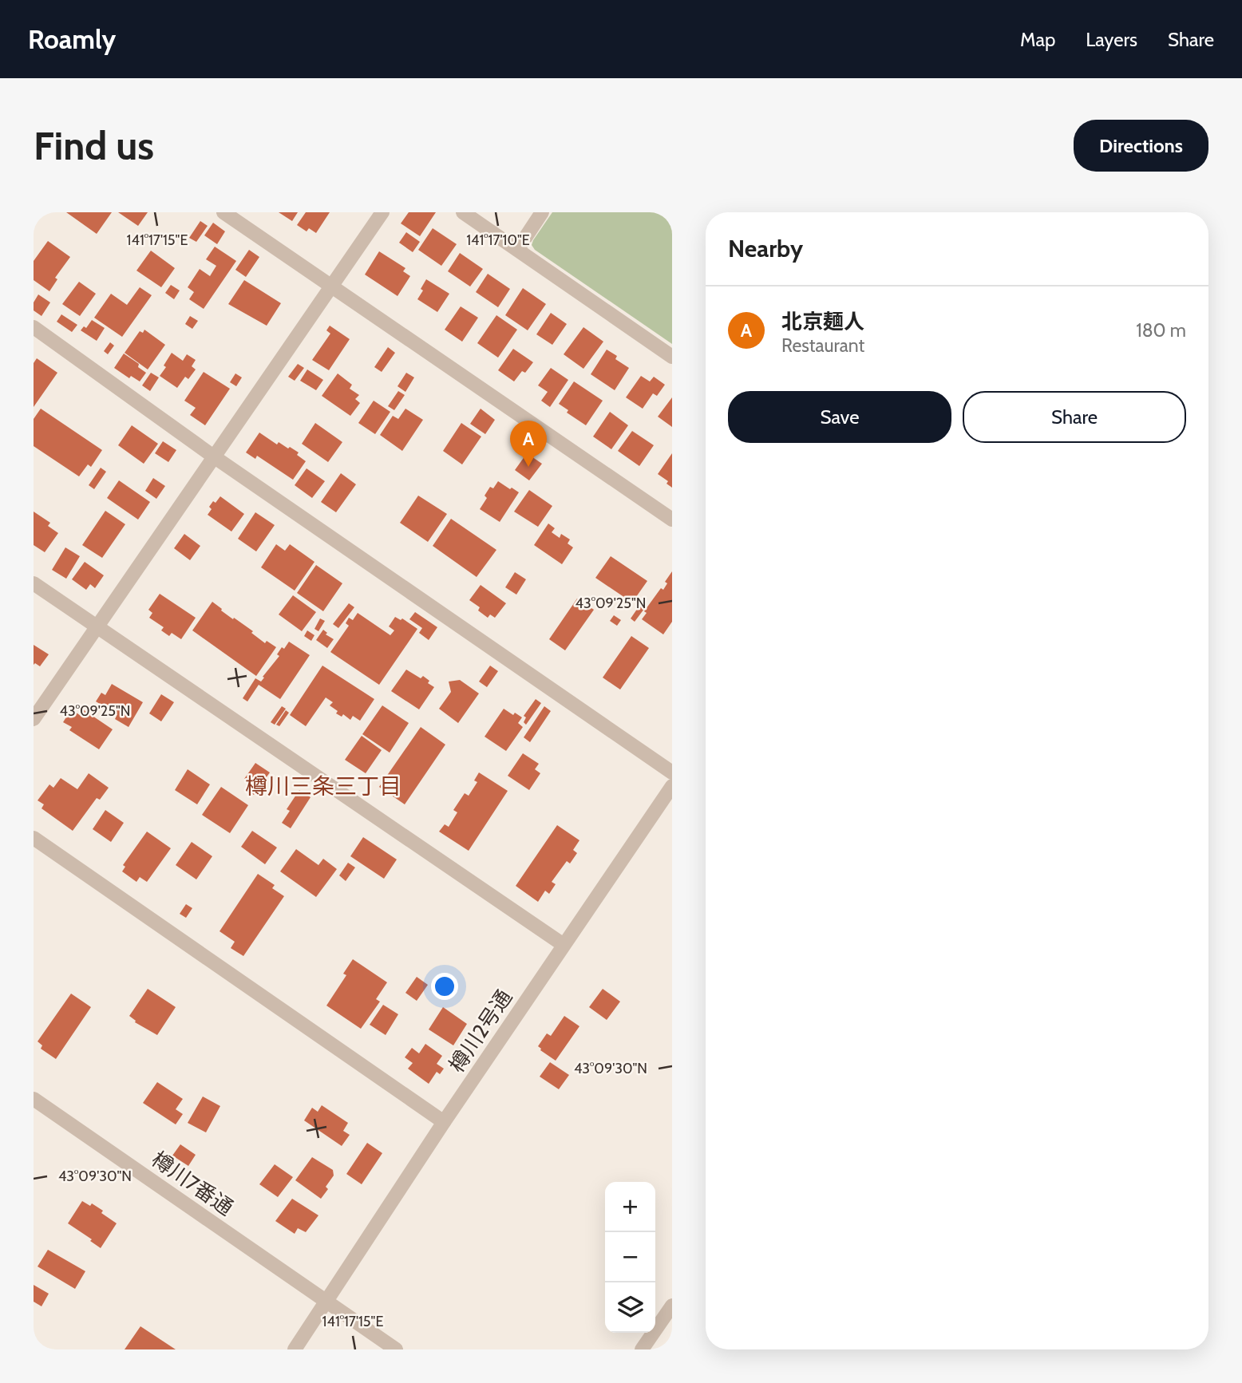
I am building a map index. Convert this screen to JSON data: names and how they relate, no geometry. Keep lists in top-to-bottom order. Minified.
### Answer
{"streets":{"street":["樽川2号通","樽川7番通"]},"crossings":[["樽川2号通","樽川7番通"]],"districts":["樽川三条三丁目"],"page":{"header":"Roamly","nav":["Map","Layers","Share"],"buttons":["Directions",["Save","Share"]],"title":"Find us","heading":"Nearby","list":[{"mark":"A","name":"北京麺人","note":"Restaurant","value":"180 m"}],"pins":"A","map_buttons":["+","−"]},"coordinates":["141°17'15\"E","141°17'10\"E","43°09'25\"N","43°09'30\"N"]}
